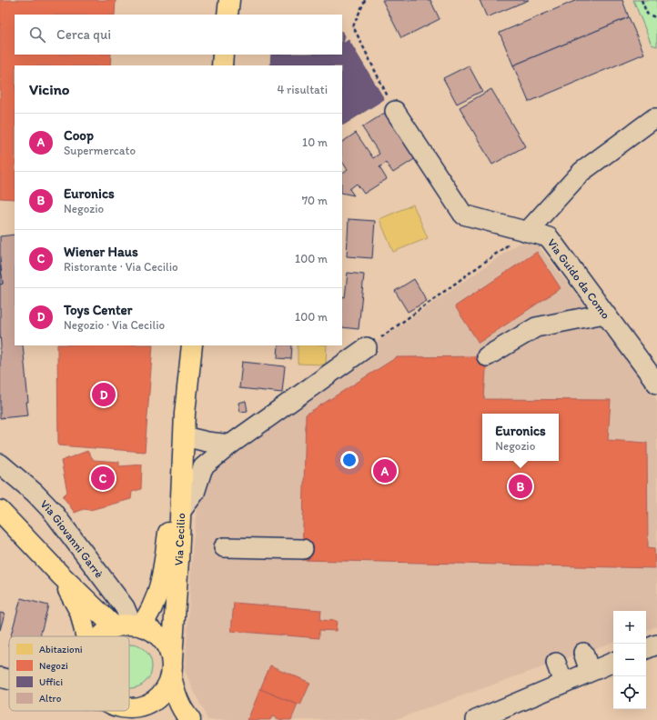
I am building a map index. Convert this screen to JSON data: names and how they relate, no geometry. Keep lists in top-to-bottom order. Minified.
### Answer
{"streets":{"main road":["Via Cecilio"],"street":["Via Guido da Como","Via Giovanni Garrè"]},"crossings":[["Via Giovanni Garrè","Via Cecilio"]],"legend":["Abitazioni","Negozi","Uffici","Altro"],"page":{"search":"Cerca qui","heading":["Vicino","4 risultati"],"list":[{"mark":"A","name":"Coop","note":"Supermercato","value":"10 m"},{"mark":"B","name":"Euronics","note":"Negozio","value":"70 m"},{"mark":"C","name":"Wiener Haus","note":"Ristorante · Via Cecilio","value":"100 m"},{"mark":"D","name":"Toys Center","note":"Negozio · Via Cecilio","value":"100 m"}],"pins":["D","A","C","B"],"popup":["Euronics","Negozio"],"map_buttons":["+","−"]}}
